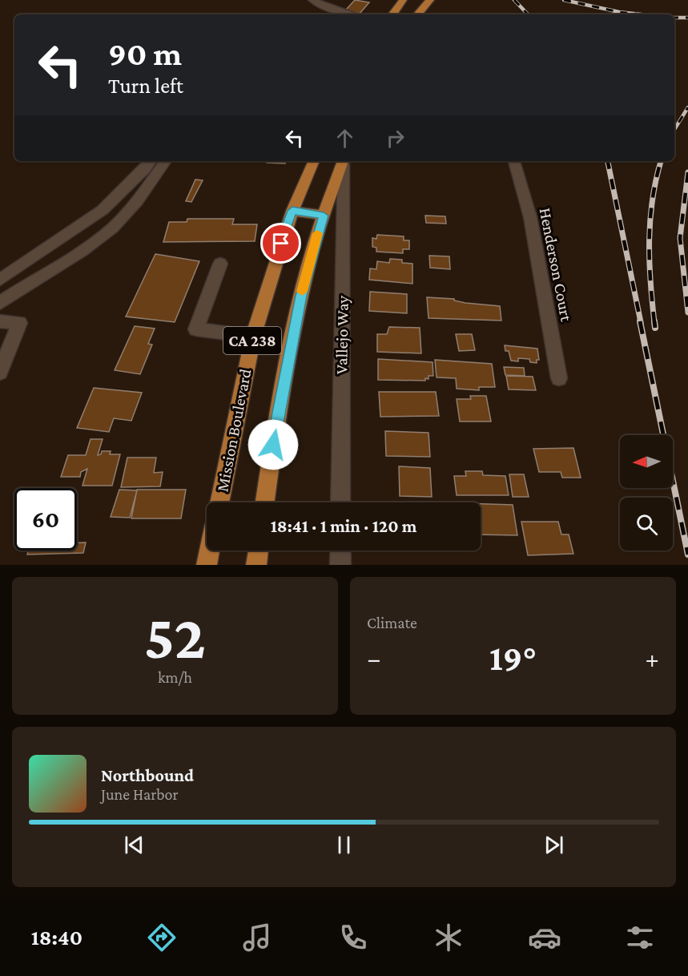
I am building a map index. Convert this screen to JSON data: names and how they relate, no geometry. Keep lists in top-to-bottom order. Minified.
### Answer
{"streets":{"main road":["CA 238","Mission Boulevard"],"street":["Henderson Court","Vallejo Way"]},"north":"left","page":{"turn":["90 m","Turn left"],"limit":"60","trip":"18:41 · 1 min · 120 m","tile":[["52","km/h"],"Climate"],"heat":["−","19°","+"],"song":["Northbound","June Harbor"],"tabs":"18:40"}}
